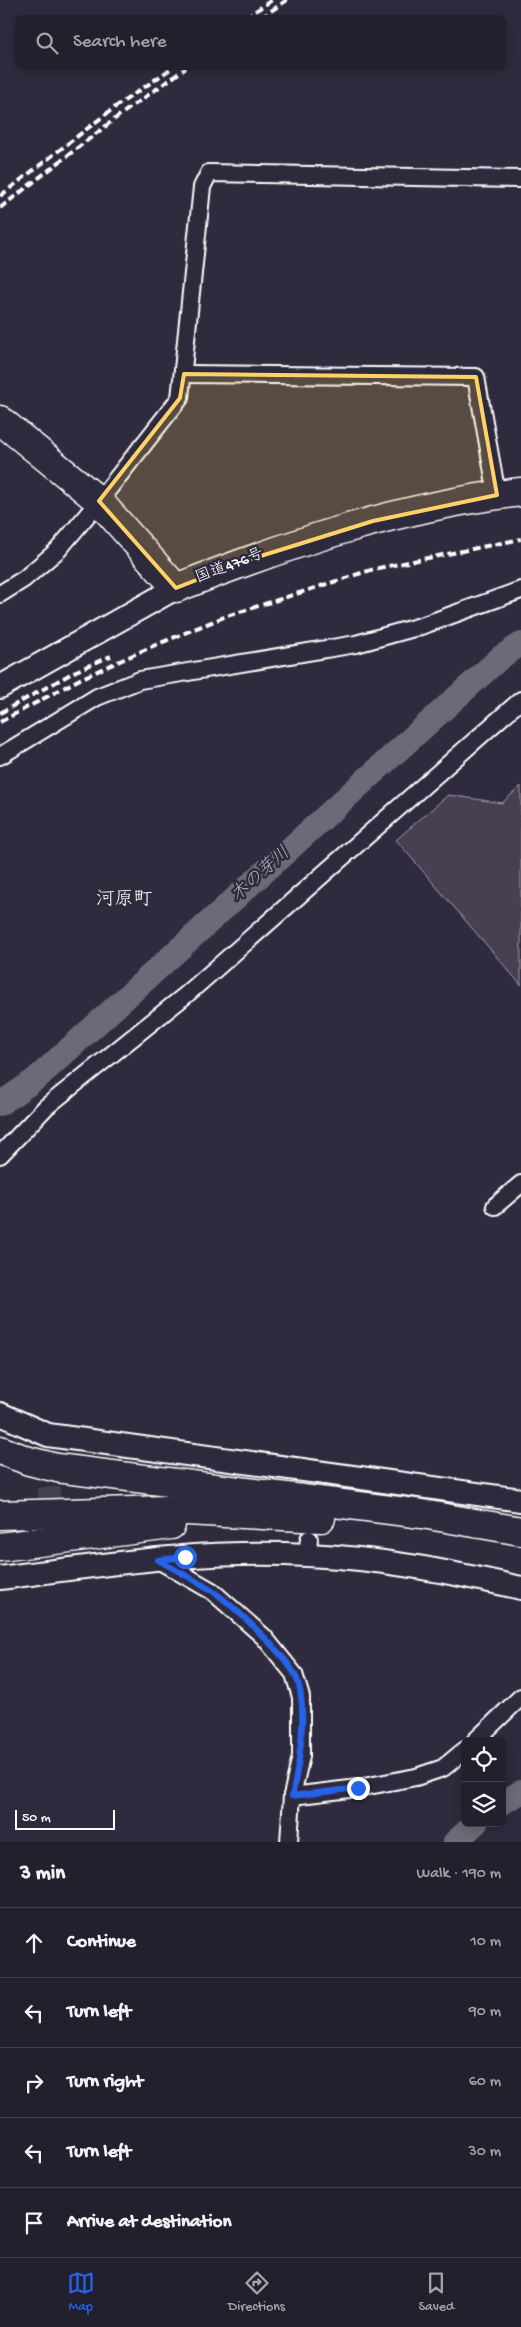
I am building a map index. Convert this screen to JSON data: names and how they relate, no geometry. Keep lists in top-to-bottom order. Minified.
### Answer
{"streets":{"highway":["国道476号"]},"districts":["河原町"],"water":["木の芽川"],"scale_bar":"50 m","page":{"search":"Search here","scale":"50 m","heading":["3 min","Walk · 190 m"],"list":[["Continue","10 m"],["Turn left","90 m"],["Turn right","60 m"],["Turn left","30 m"],"Arrive at destination"],"nav":["Map","Directions","Saved"]}}
